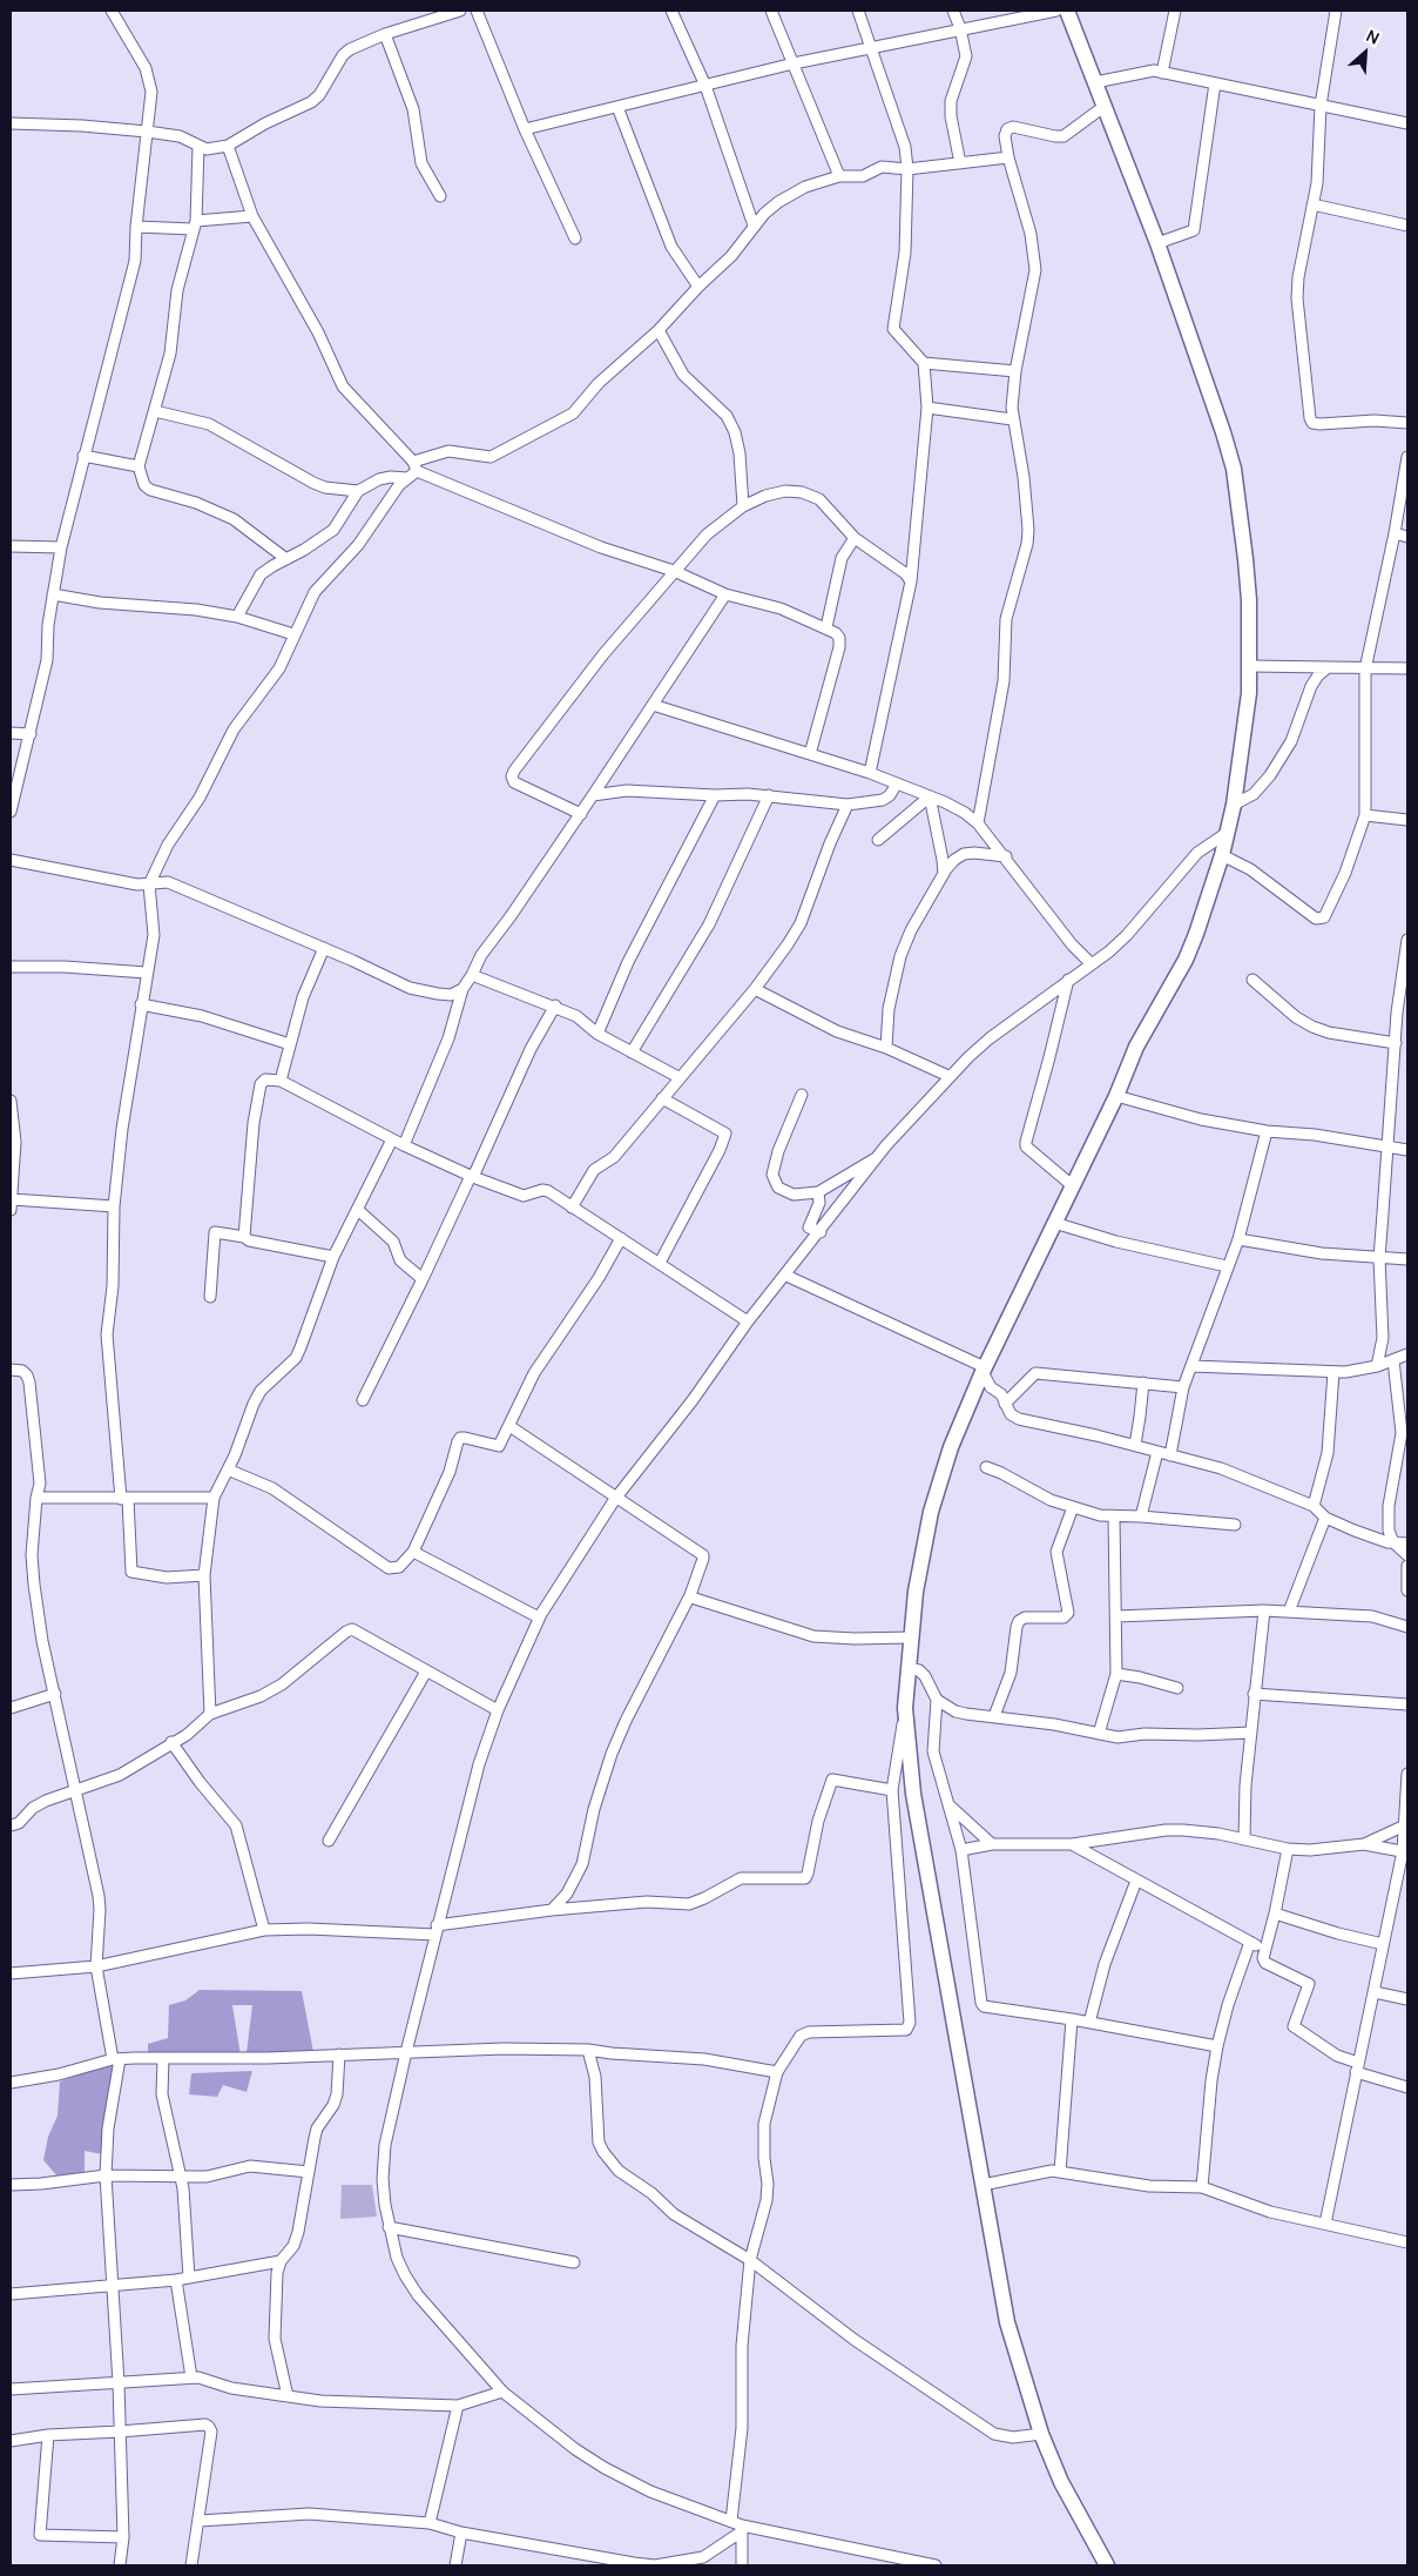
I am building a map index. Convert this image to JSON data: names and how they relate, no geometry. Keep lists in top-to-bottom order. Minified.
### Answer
{"north":"top right"}
